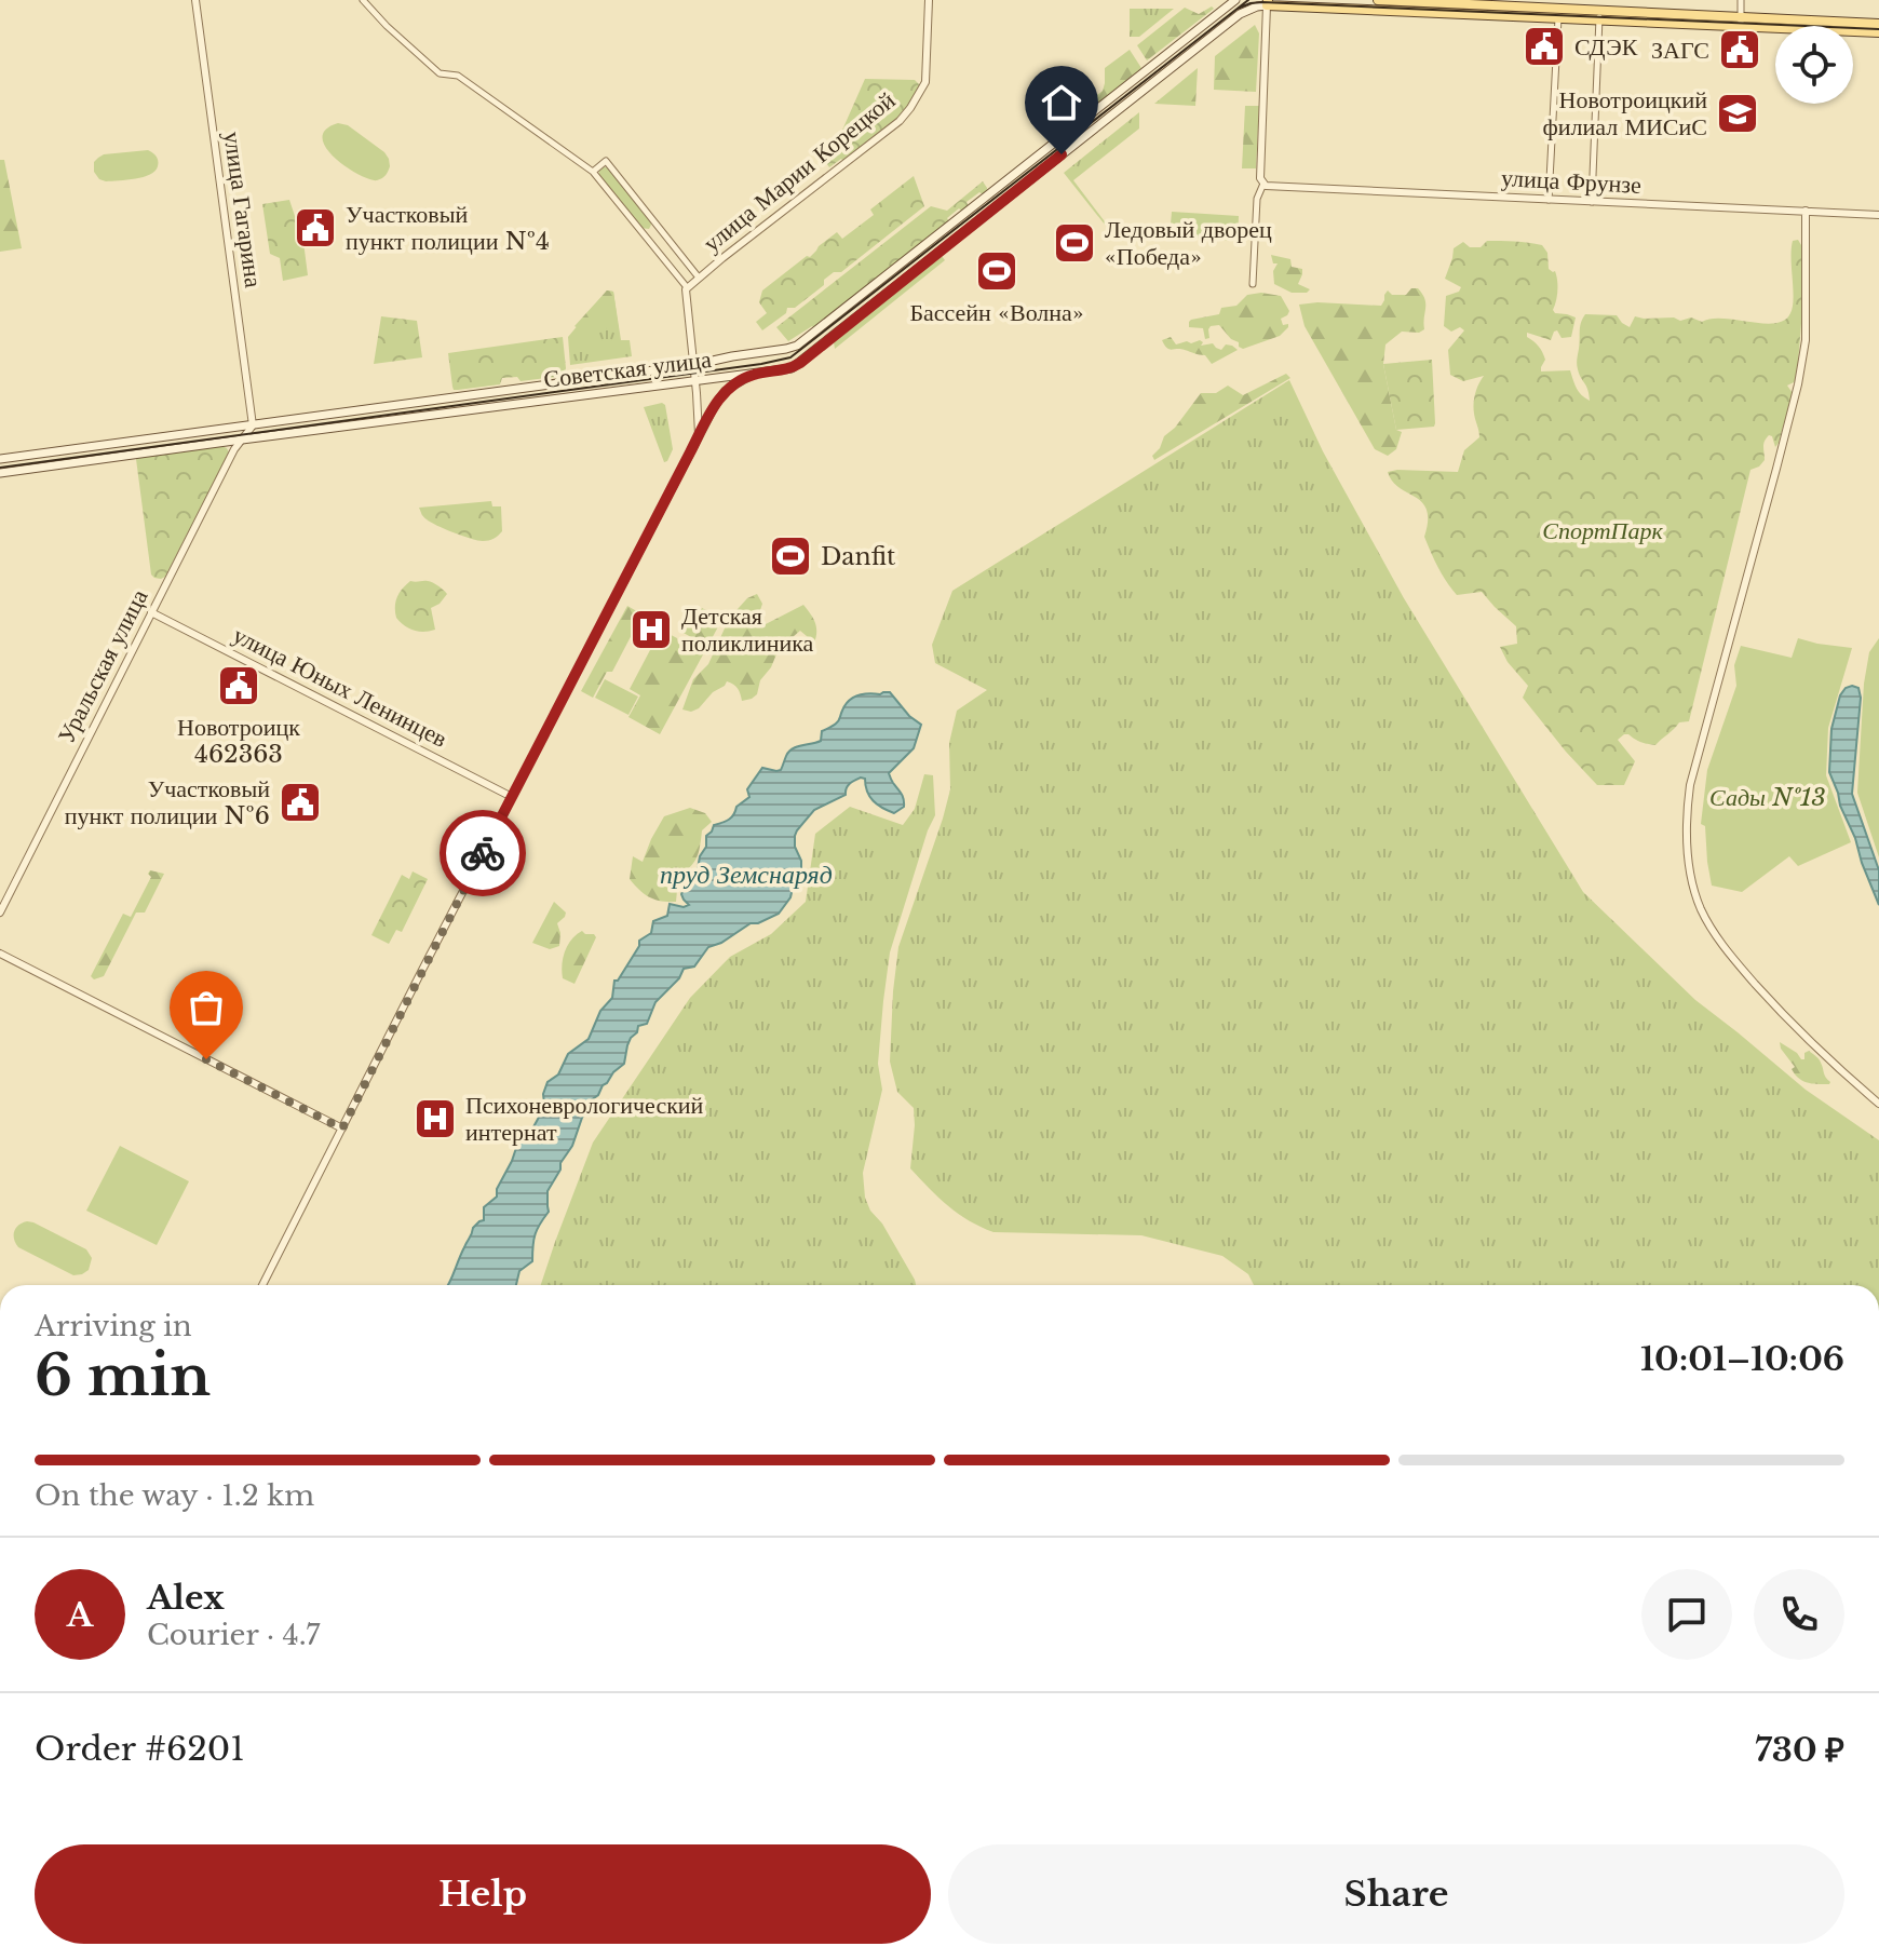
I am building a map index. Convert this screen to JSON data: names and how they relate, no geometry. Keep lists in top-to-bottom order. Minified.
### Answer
{"streets":{"main road":["Советская улица"],"street":["улица Марии Корецкой","улица Фрунзе","улица Гагарина","Уральская улица","улица Юных Ленинцев"]},"crossings":[["улица Гагарина","Советская улица"],["Советская улица","Уральская улица"],["Уральская улица","улица Юных Ленинцев"]],"water":["пруд Земснаряд"],"parks":["СпортПарк","Сады №13"],"places":{"public building":["СДЭК","ЗАГС","Участковый пункт полиции №4","Новотроицк 462363","Участковый пункт полиции №6"],"school or university":["Новотроицкий филиал МИСиС"],"sports":["Ледовый дворец «Победа»","Бассейн «Волна»","Danfit"],"hospital":["Детская поликлиника","Психоневрологический интернат"]},"page":{"heading":["6 min","Arriving in","10:01–10:06"],"panel":["Alex","Courier · 4.7","Order #6201","730 ₽"],"bar":"On the way · 1.2 km","round":"A","buttons":["Help","Share"]}}
